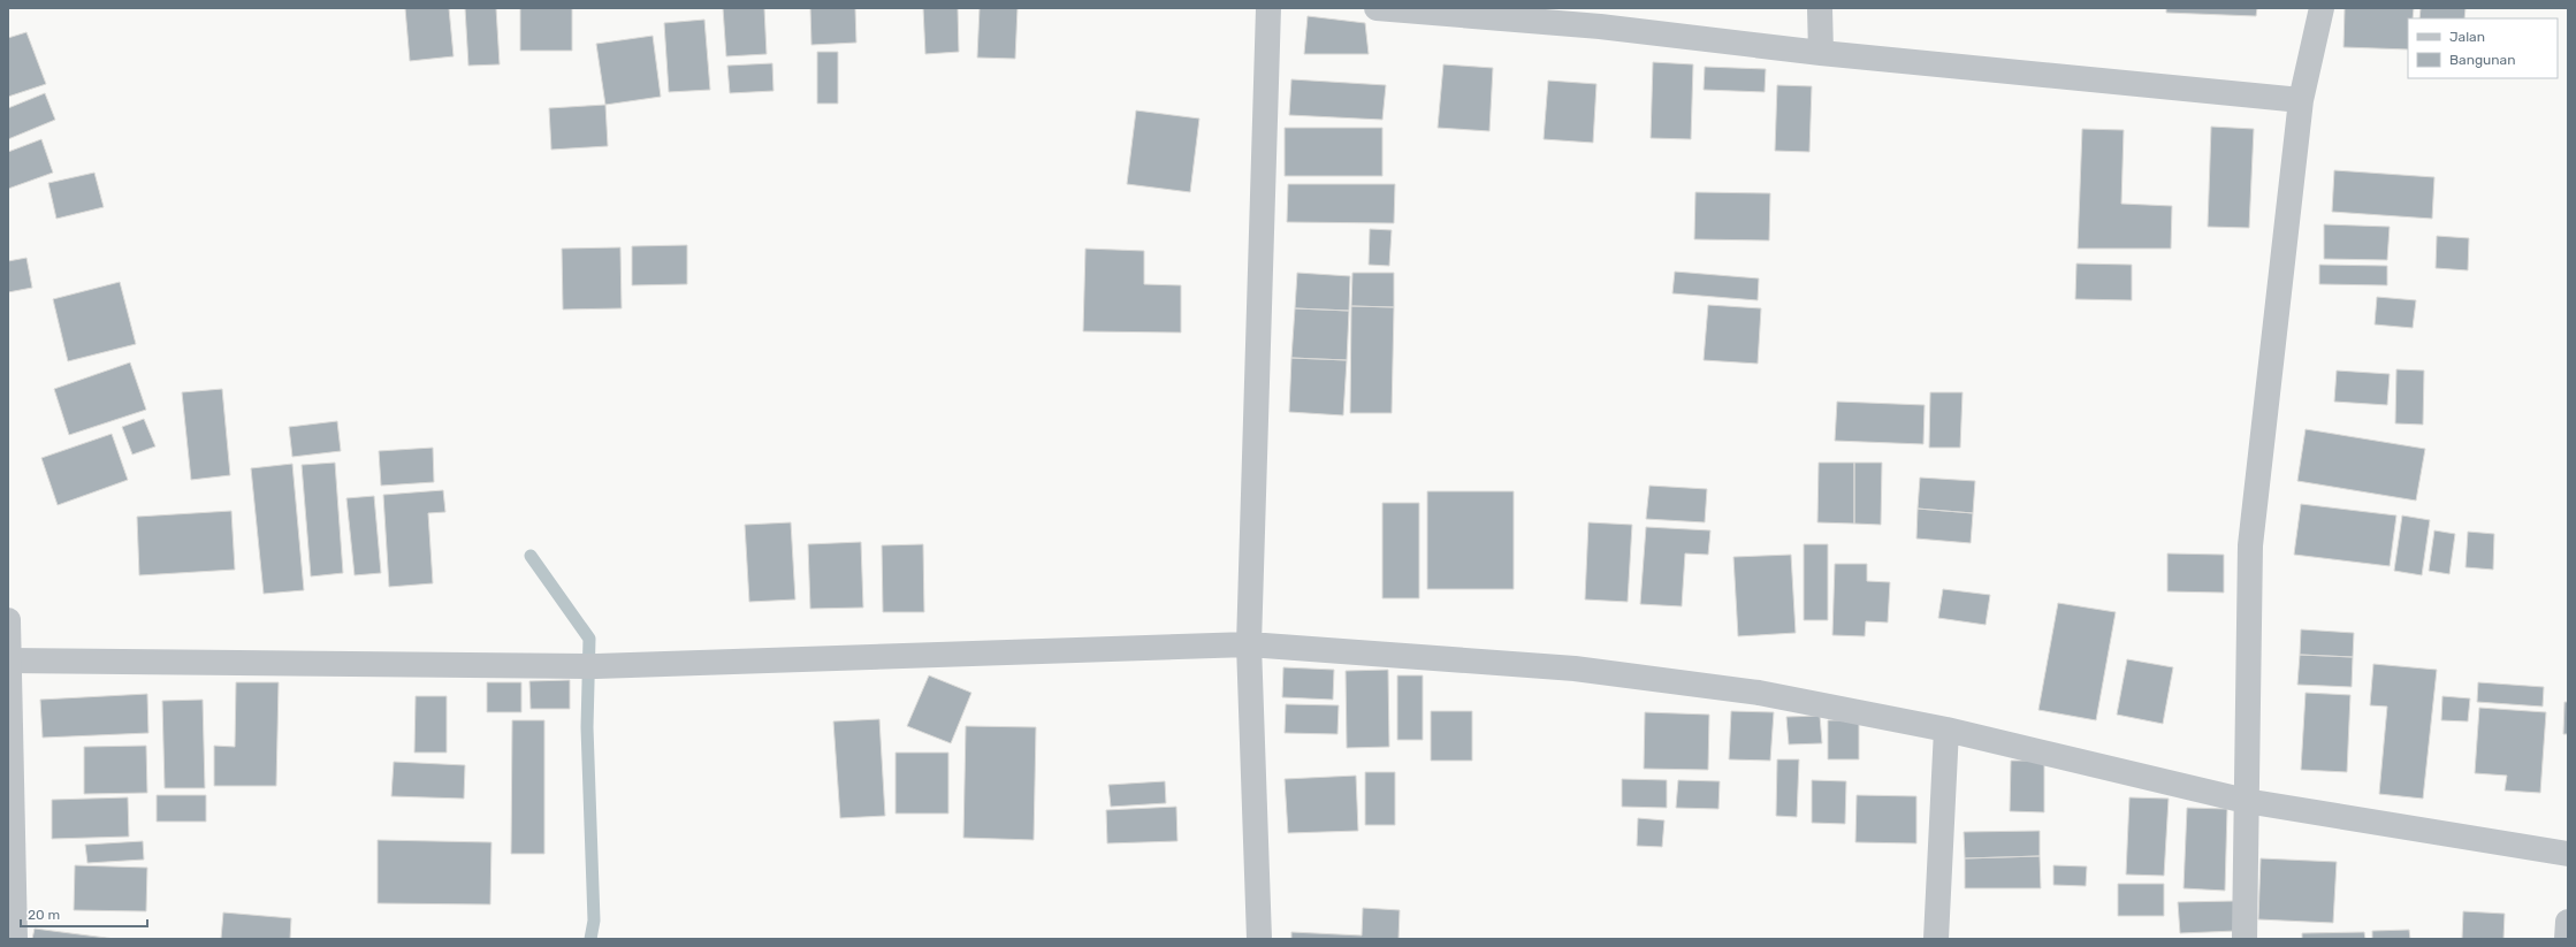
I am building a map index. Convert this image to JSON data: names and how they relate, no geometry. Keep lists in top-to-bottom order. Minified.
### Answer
{"legend":["Jalan","Bangunan"],"scale_bar":"20 m"}
